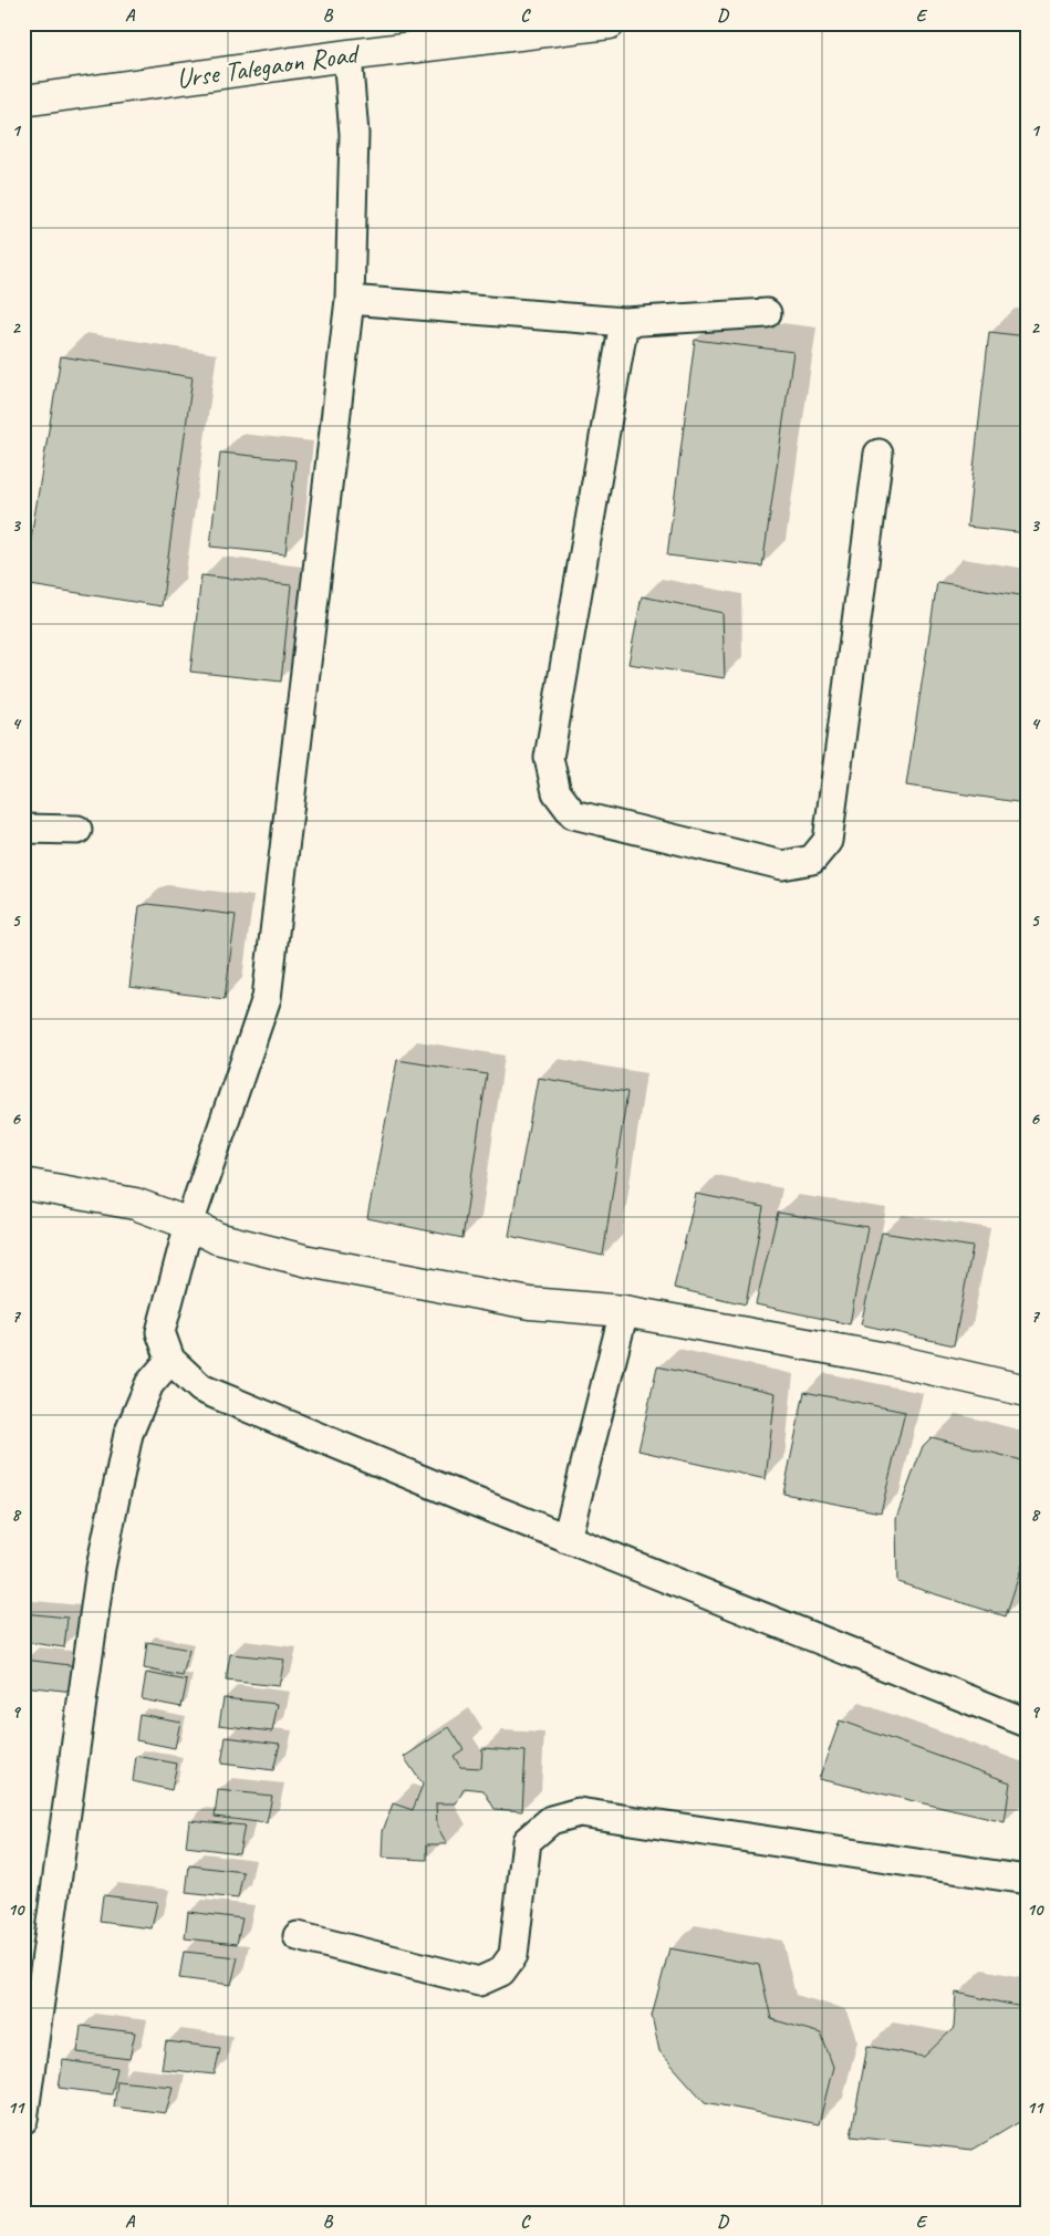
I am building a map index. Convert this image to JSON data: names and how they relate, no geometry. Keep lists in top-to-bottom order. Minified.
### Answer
{"streets":{"main road":["Urse Talegaon Road"]},"grid":{"columns":["A","B","C","D","E"],"rows":["1","2","3","4","5","6","7","8","9","10","11"]}}
